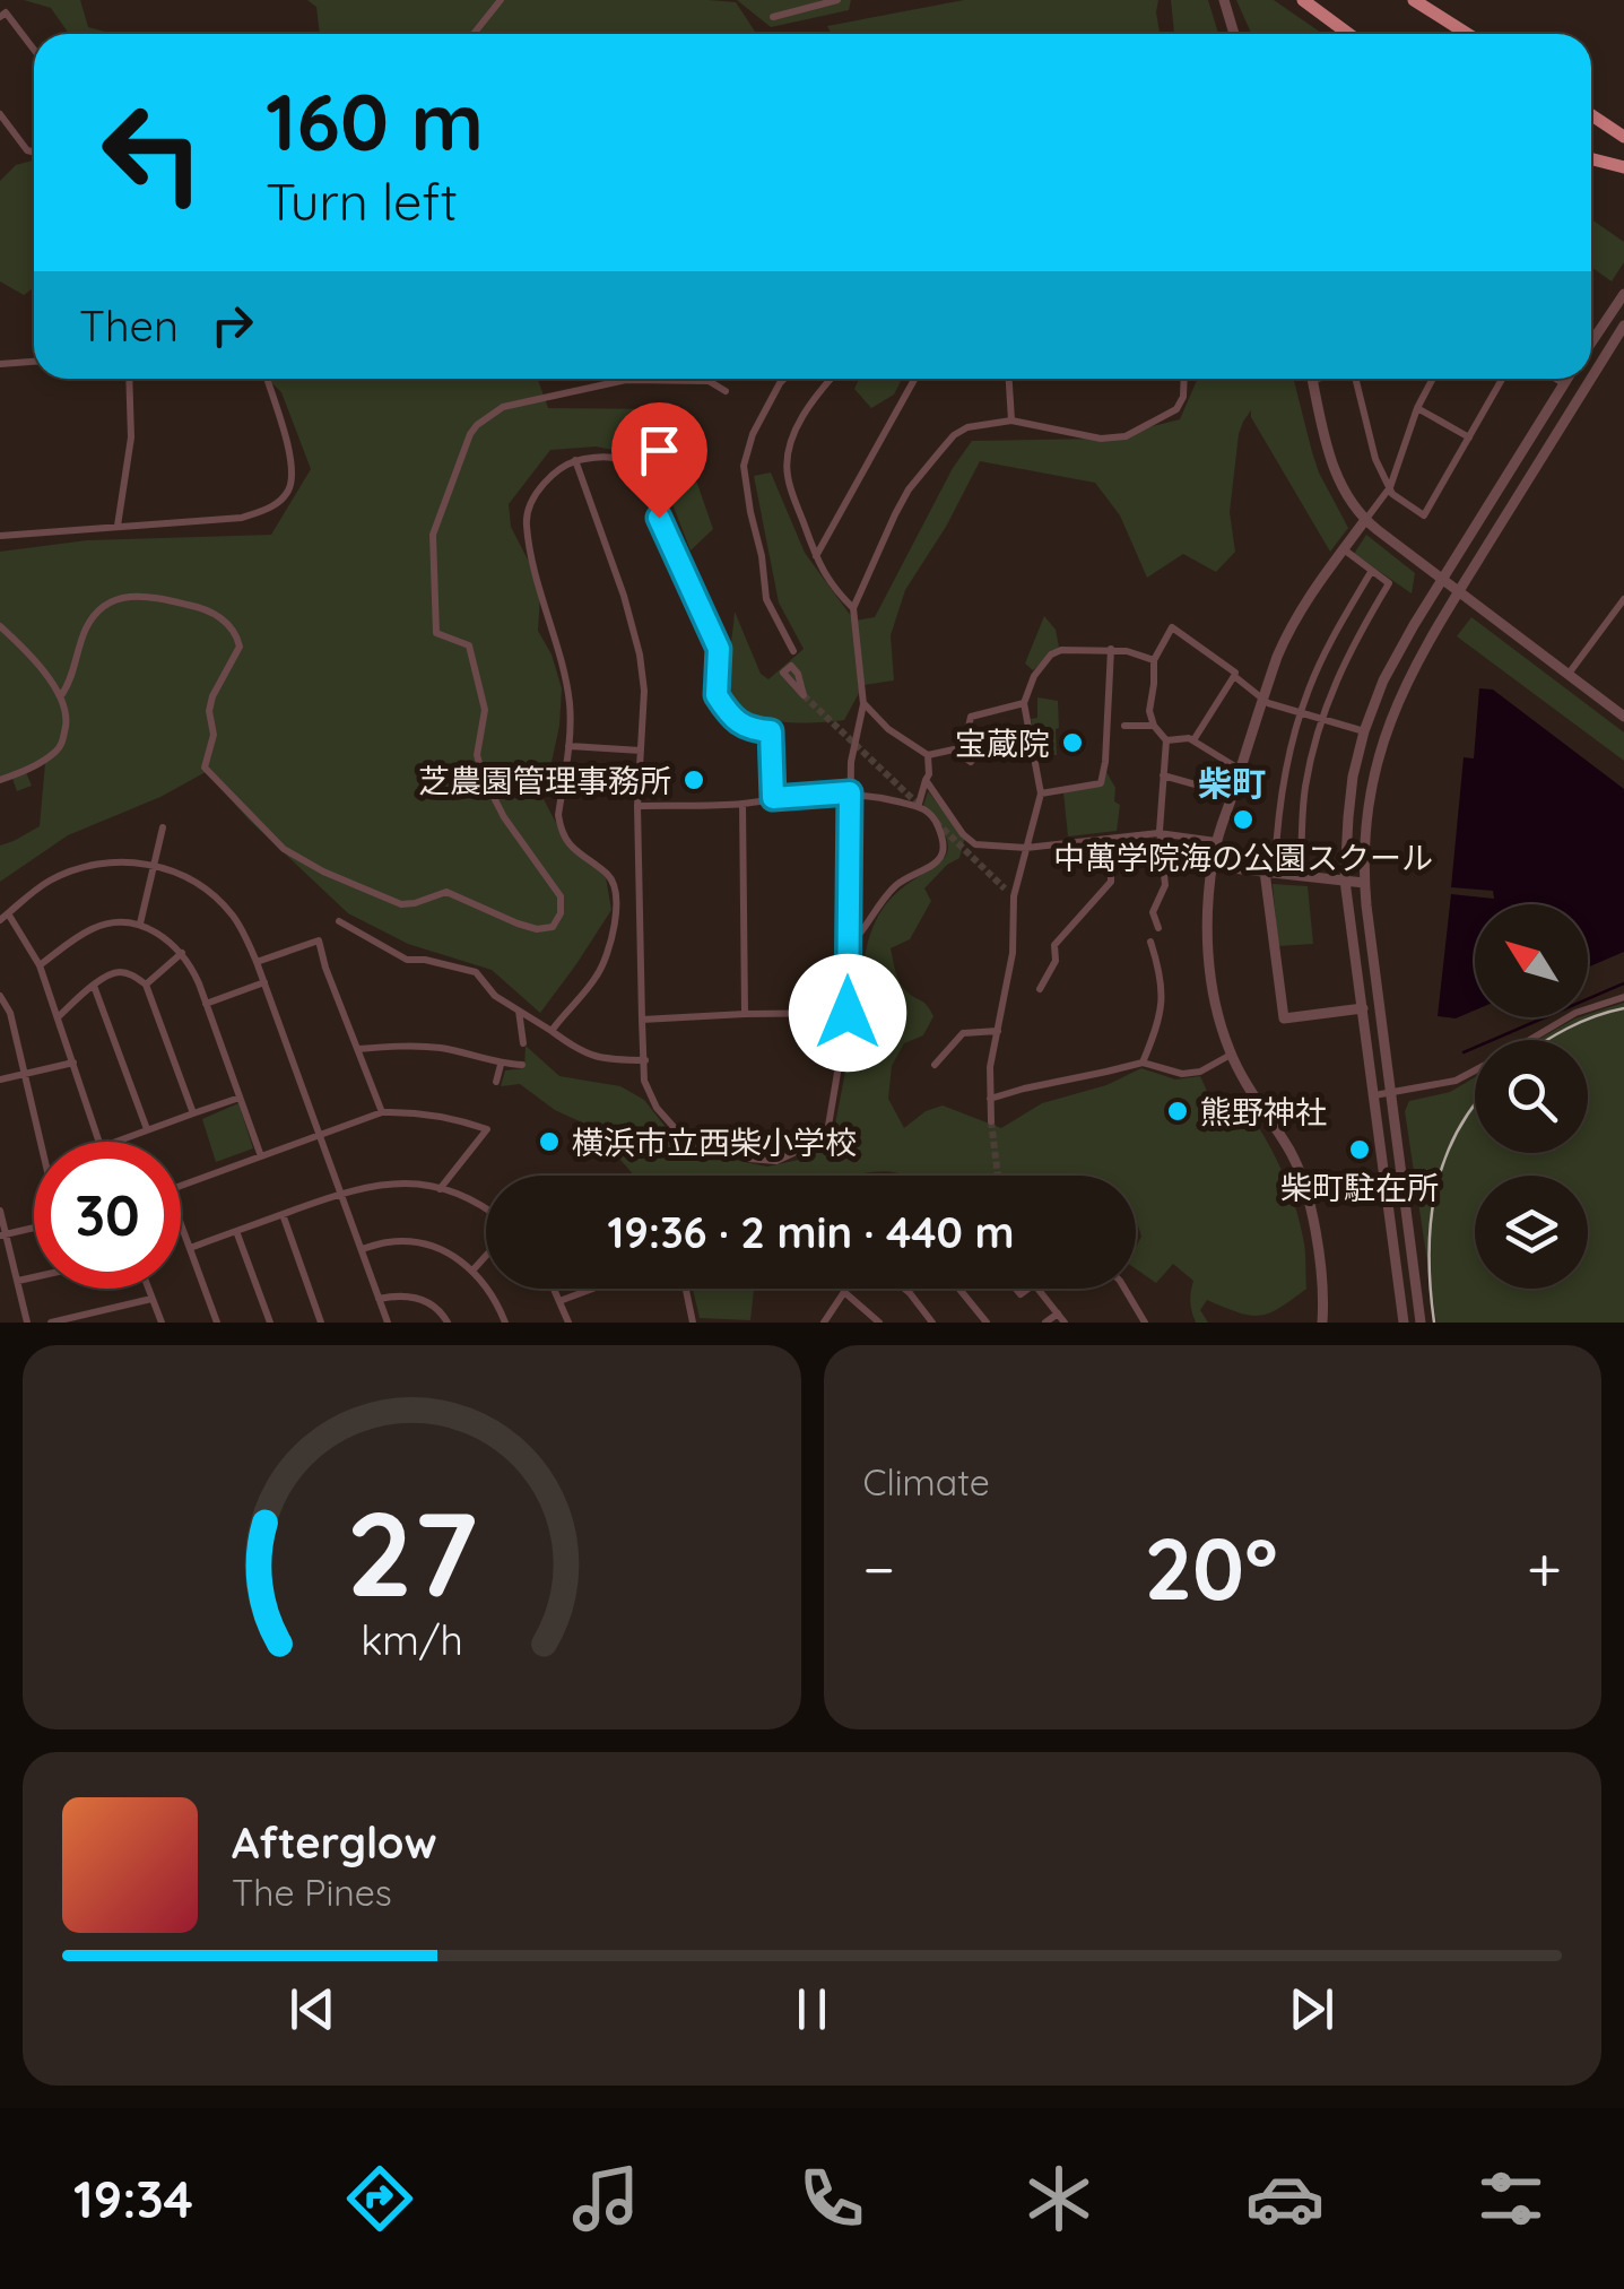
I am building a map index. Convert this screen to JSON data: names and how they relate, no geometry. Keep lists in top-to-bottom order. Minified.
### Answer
{"districts":["柴町"],"places":["宝蔵院","芝農園管理事務所","中萬学院海の公園スクール","熊野神社","横浜市立西柴小学校","柴町駐在所"],"north":"top left","page":{"turn":["160 m","Turn left"],"then":"Then","limit":"30","trip":"19:36 · 2 min · 440 m","tile":"Climate","heat":["−","20°","+"],"song":["Afterglow","The Pines"],"tabs":"19:34","gauge":["27","km/h"]}}
